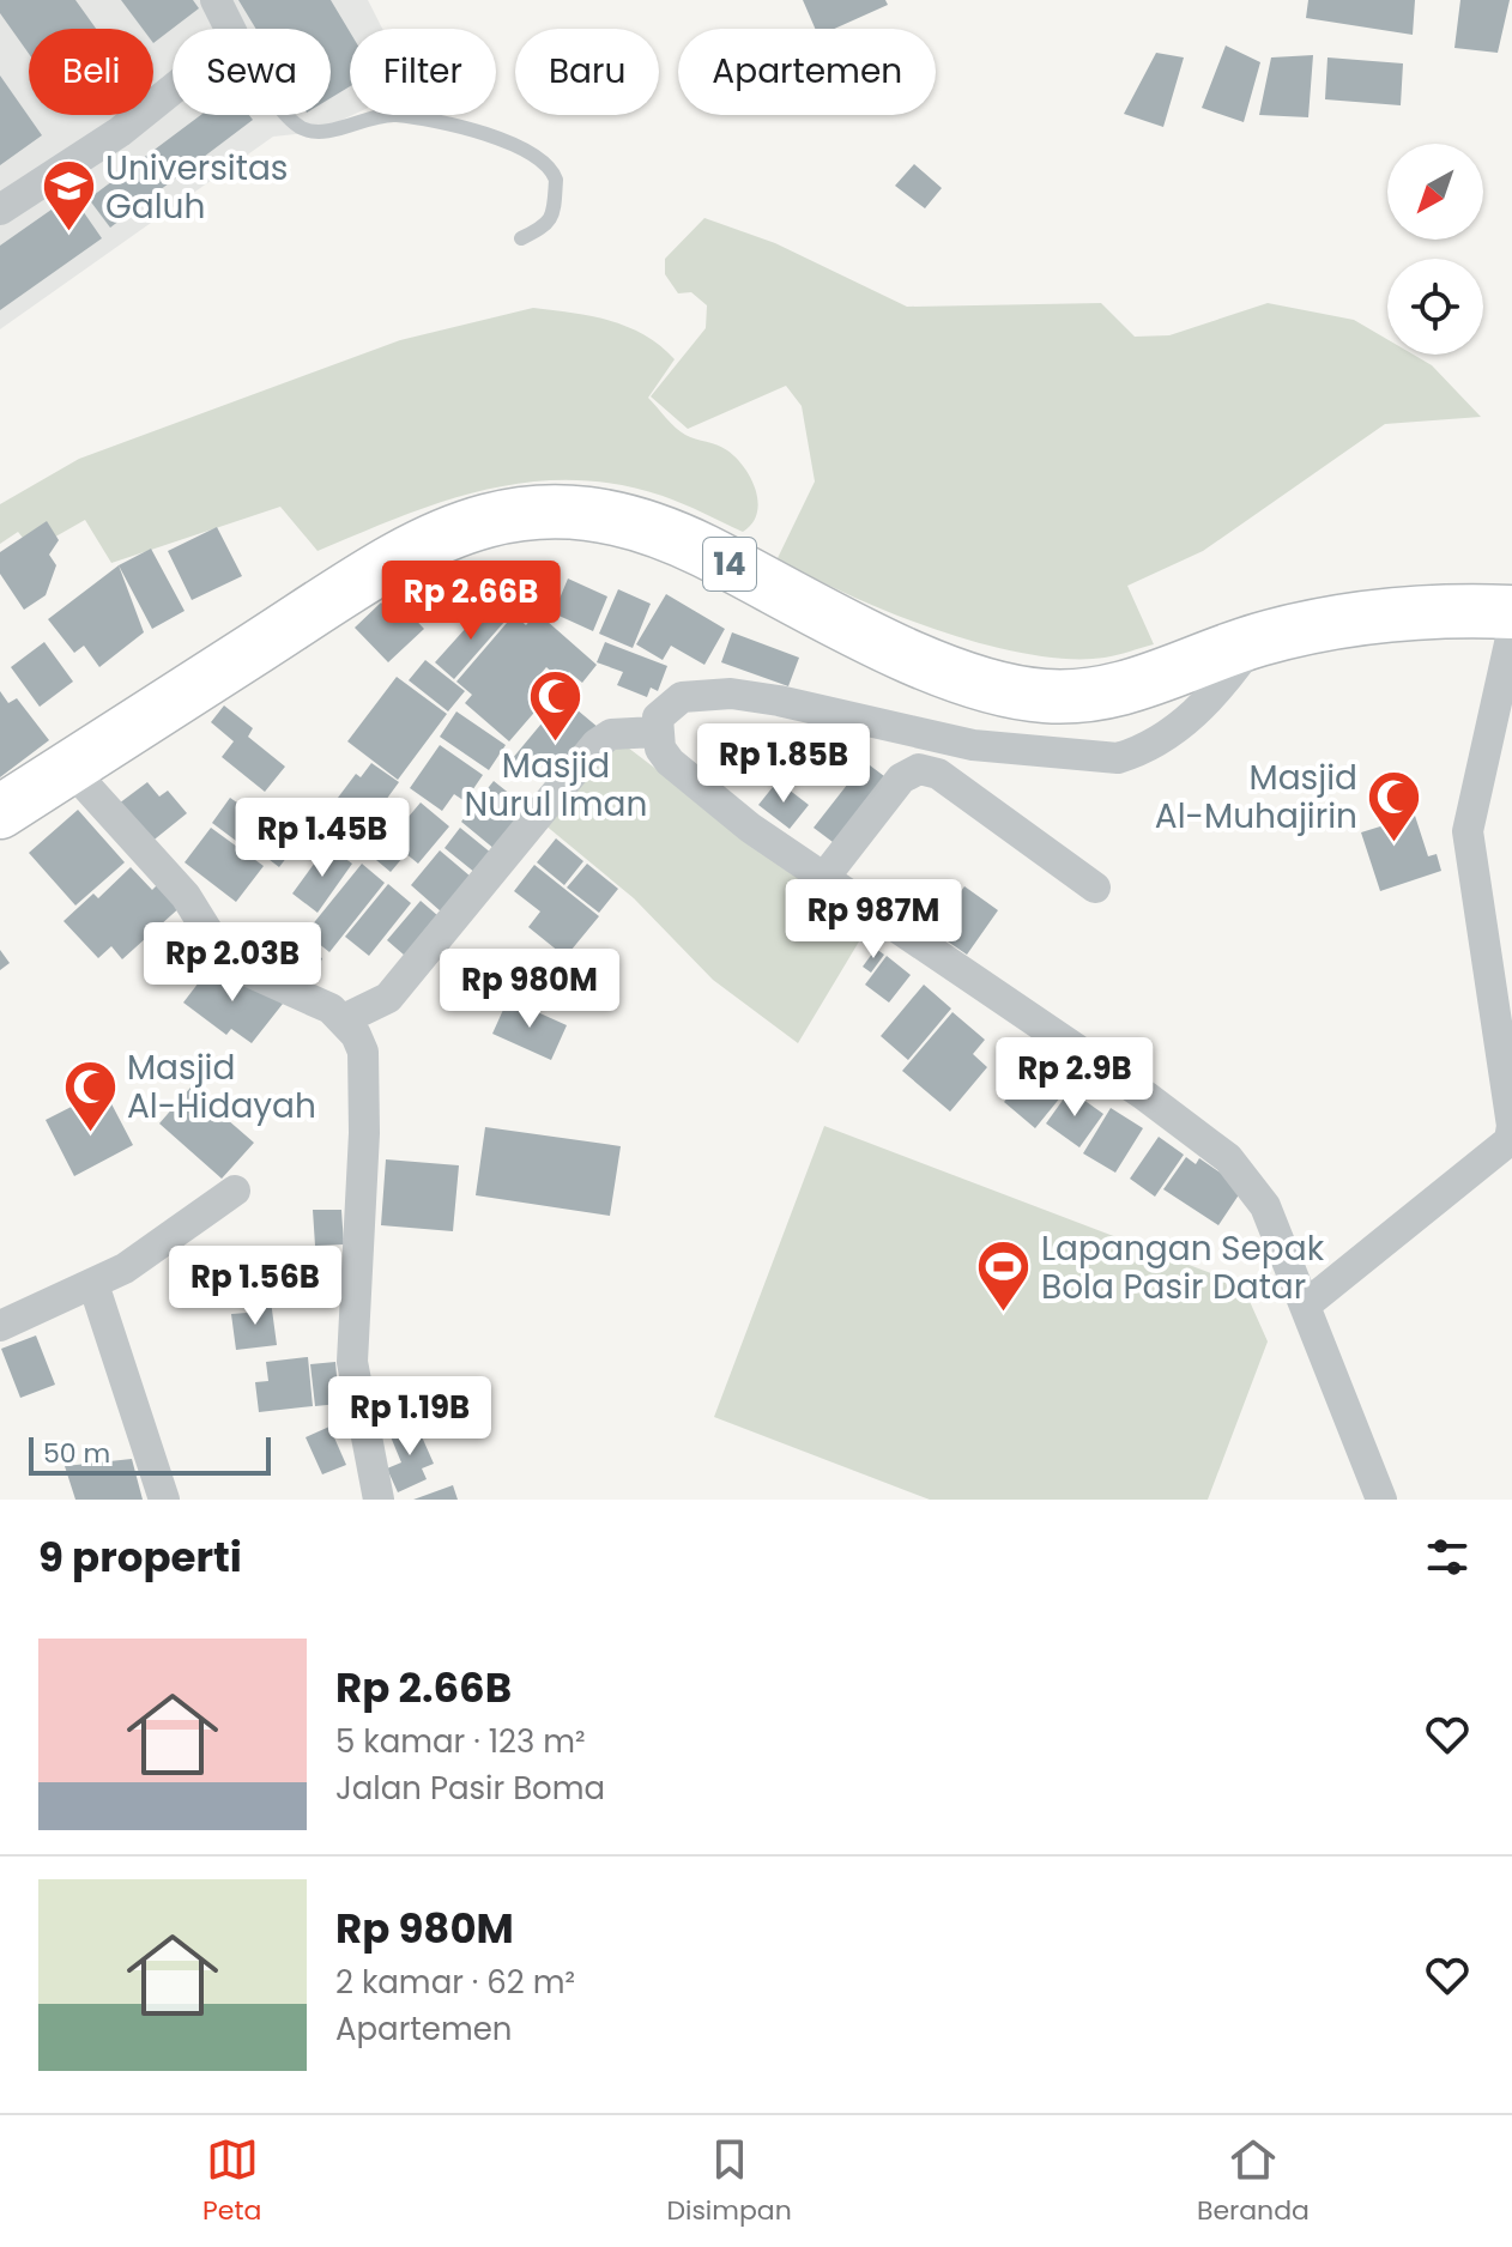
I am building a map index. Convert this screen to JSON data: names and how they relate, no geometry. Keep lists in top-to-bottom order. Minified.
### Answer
{"streets":{"highway":["14"]},"places":{"school or university":["Universitas Galuh"],"mosque":["Masjid Nurul Iman","Masjid Al-Muhajirin","Masjid Al-Hidayah"],"sports":["Lapangan Sepak Bola Pasir Datar"]},"scale_bar":"50 m","north":"bottom left","page":{"chip":["Beli","Sewa","Filter","Baru","Apartemen"],"price":["Rp 2.66B","Rp 1.85B","Rp 1.45B","Rp 987M","Rp 2.03B","Rp 980M","Rp 2.9B","Rp 1.56B","Rp 1.19B"],"scale":"50 m","heading":"9 properti","list":[{"name":"Rp 2.66B","note":"5 kamar · 123 m² · Jalan Pasir Boma"},{"name":"Rp 980M","note":"2 kamar · 62 m² · Apartemen"}],"tabs":["Peta","Disimpan","Beranda"]}}
